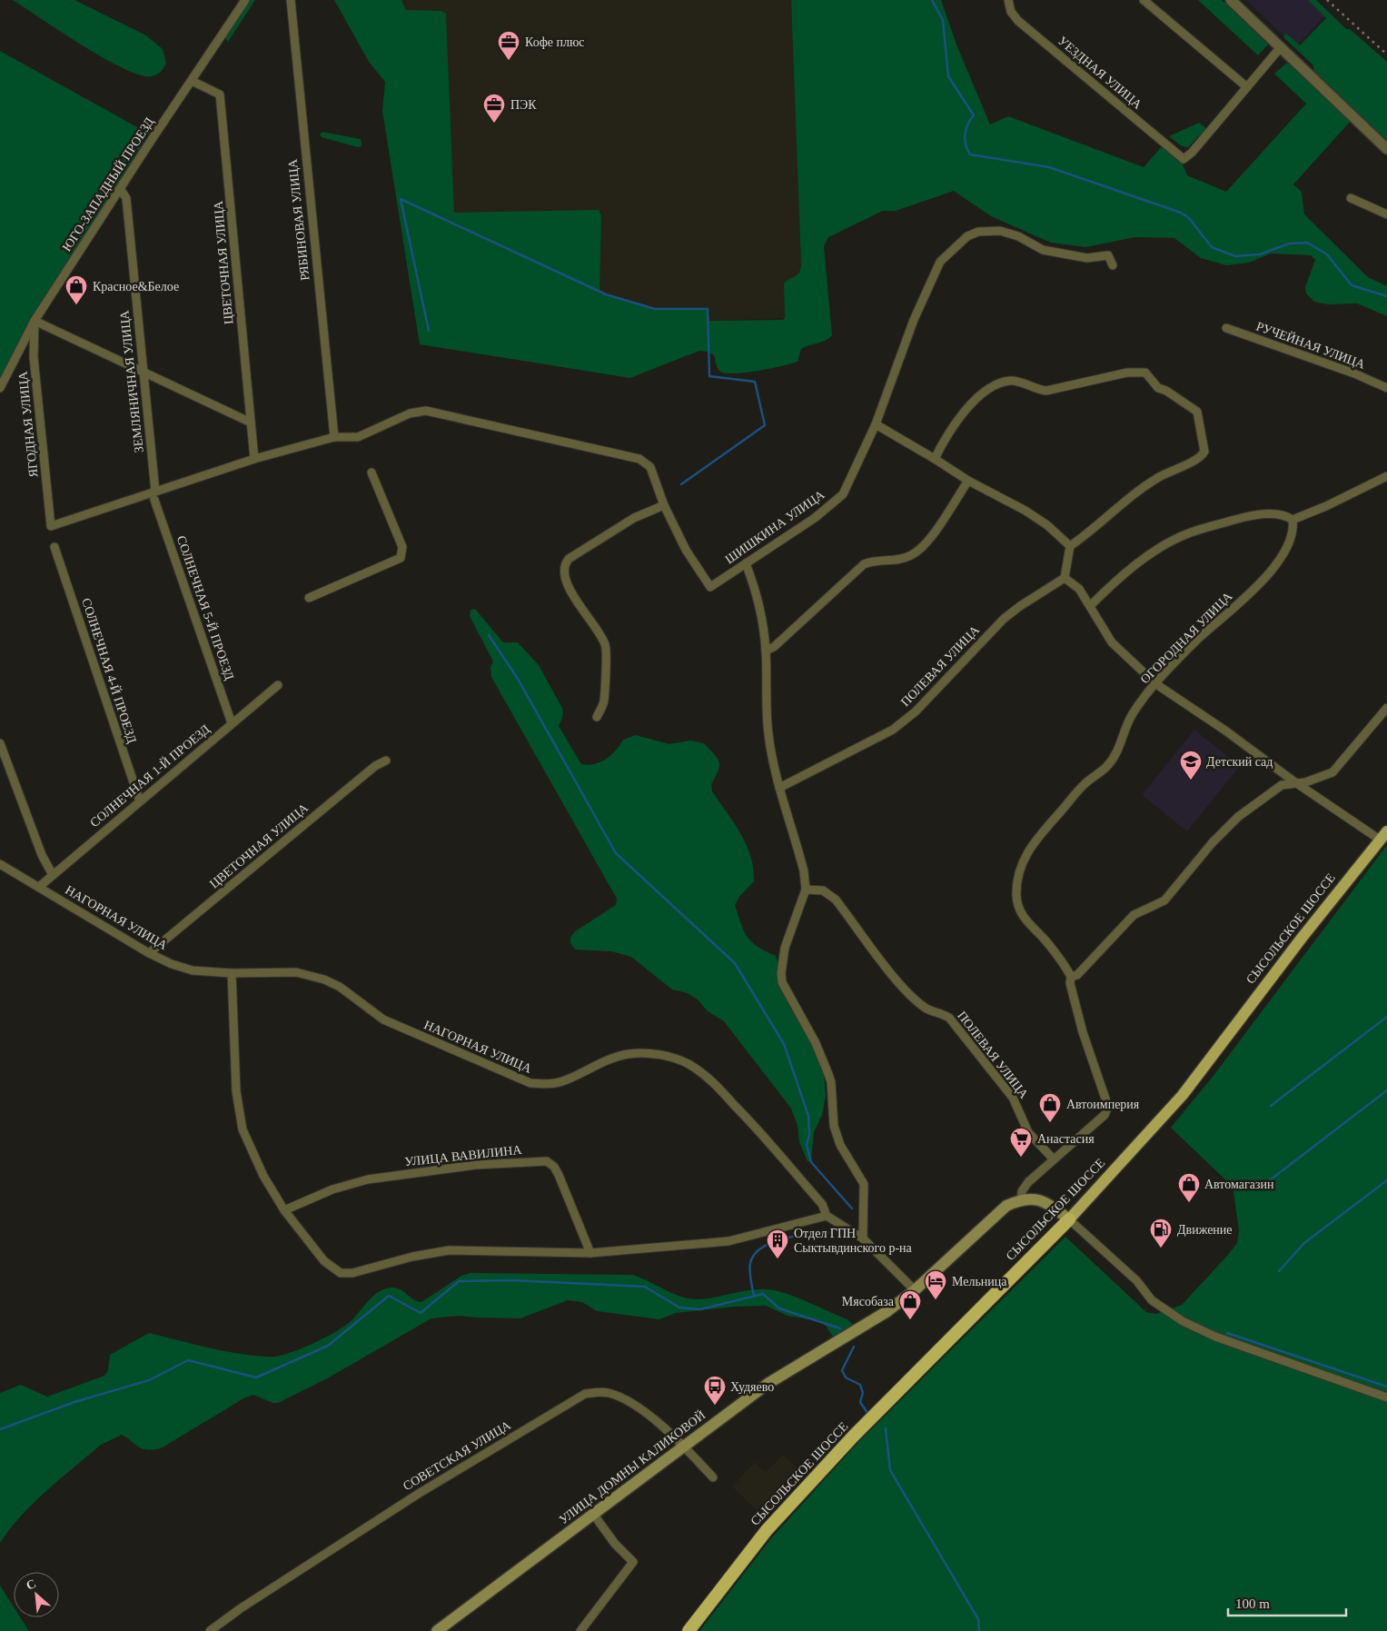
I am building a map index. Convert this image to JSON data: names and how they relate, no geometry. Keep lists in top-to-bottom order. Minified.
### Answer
{"streets":{"highway":["СЫСОЛЬСКОЕ ШОССЕ"],"main road":["УЛИЦА ДОМНЫ КАЛИКОВОЙ"],"street":["УЕЗДНАЯ УЛИЦА","ЮГО-ЗАПАДНЫЙ ПРОЕЗД","РЯБИНОВАЯ УЛИЦА","ЦВЕТОЧНАЯ УЛИЦА","РУЧЕЙНАЯ УЛИЦА","ЗЕМЛЯНИЧНАЯ УЛИЦА","ЯГОДНАЯ УЛИЦА","ШИШКИНА УЛИЦА","СОЛНЕЧНАЯ 5-Й ПРОЕЗД","ОГОРОДНАЯ УЛИЦА","ПОЛЕВАЯ УЛИЦА","СОЛНЕЧНАЯ 4-Й ПРОЕЗД","СОЛНЕЧНАЯ 1-Й ПРОЕЗД","НАГОРНАЯ УЛИЦА","УЛИЦА ВАВИЛИНА","СОВЕТСКАЯ УЛИЦА"]},"crossings":[["ЮГО-ЗАПАДНЫЙ ПРОЕЗД","ЦВЕТОЧНАЯ УЛИЦА"],["ЮГО-ЗАПАДНЫЙ ПРОЕЗД","ЗЕМЛЯНИЧНАЯ УЛИЦА"],["ЮГО-ЗАПАДНЫЙ ПРОЕЗД","ЯГОДНАЯ УЛИЦА"],["РЯБИНОВАЯ УЛИЦА","ШИШКИНА УЛИЦА"],["ЦВЕТОЧНАЯ УЛИЦА","ШИШКИНА УЛИЦА"],["ЦВЕТОЧНАЯ УЛИЦА","НАГОРНАЯ УЛИЦА"],["ЗЕМЛЯНИЧНАЯ УЛИЦА","ШИШКИНА УЛИЦА"],["ЗЕМЛЯНИЧНАЯ УЛИЦА","СОЛНЕЧНАЯ 5-Й ПРОЕЗД"],["ЯГОДНАЯ УЛИЦА","ШИШКИНА УЛИЦА"],["ШИШКИНА УЛИЦА","СОЛНЕЧНАЯ 5-Й ПРОЕЗД"],["СОЛНЕЧНАЯ 5-Й ПРОЕЗД","СОЛНЕЧНАЯ 1-Й ПРОЕЗД"],["ОГОРОДНАЯ УЛИЦА","ПОЛЕВАЯ УЛИЦА"],["ОГОРОДНАЯ УЛИЦА","УЛИЦА ДОМНЫ КАЛИКОВОЙ"],["СОЛНЕЧНАЯ 4-Й ПРОЕЗД","СОЛНЕЧНАЯ 1-Й ПРОЕЗД"],["СОЛНЕЧНАЯ 1-Й ПРОЕЗД","НАГОРНАЯ УЛИЦА"],["НАГОРНАЯ УЛИЦА","УЛИЦА ДОМНЫ КАЛИКОВОЙ"],["СОВЕТСКАЯ УЛИЦА","УЛИЦА ДОМНЫ КАЛИКОВОЙ"]],"places":{"office":["Кофе плюс","ПЭК"],"shop":["Красное&Белое","Автоимперия","Автомагазин","Мясобаза"],"school or university":["Детский сад"],"supermarket":["Анастасия"],"fuel station":["Движение"],"building":["Отдел ГПН Сыктывдинского р-на"],"hotel":["Мельница"],"bus stop":["Худяево"]},"scale_bar":"100 m","north":"top left"}
